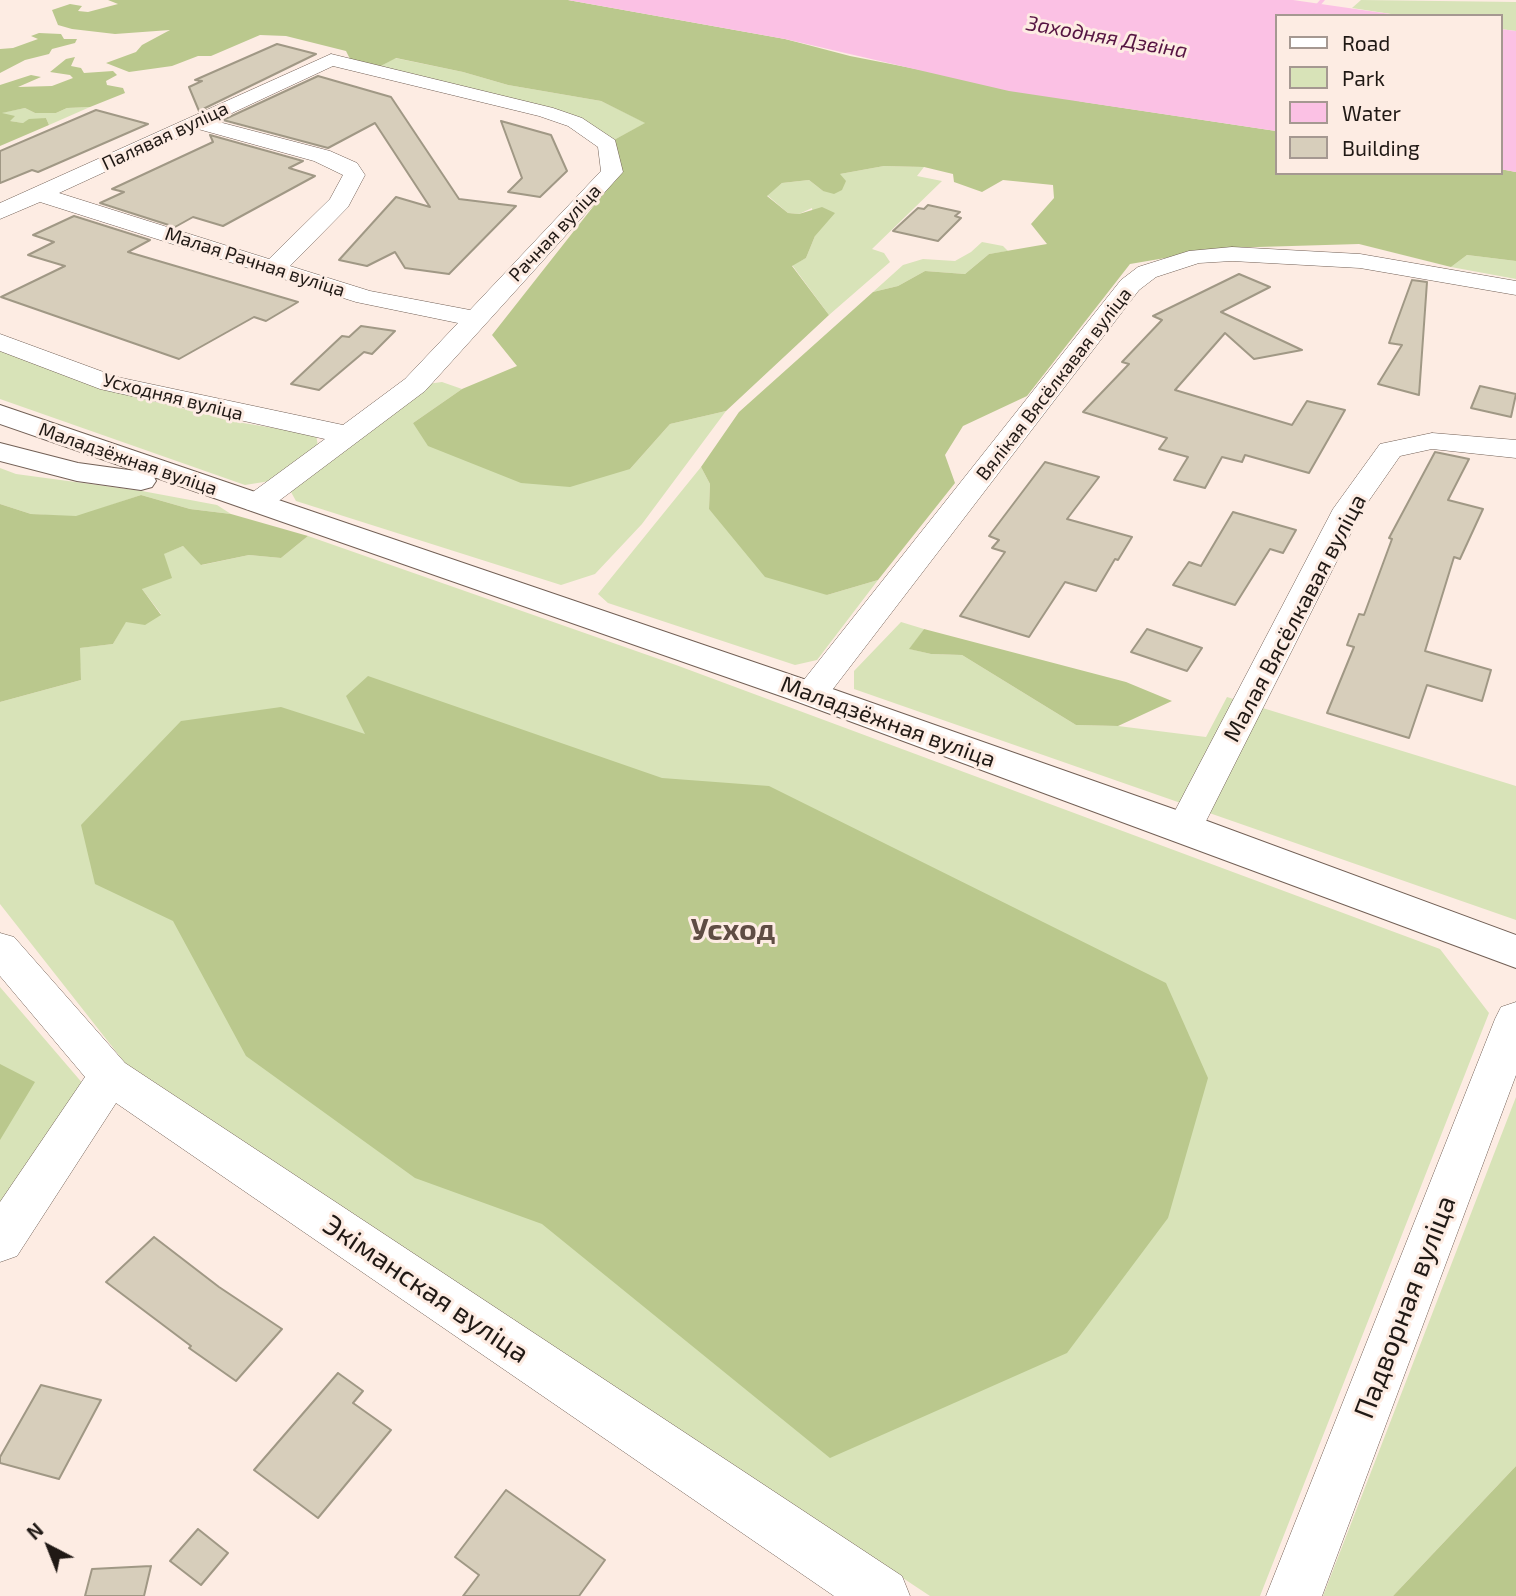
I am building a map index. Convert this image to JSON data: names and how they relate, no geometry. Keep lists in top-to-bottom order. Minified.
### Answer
{"streets":{"main road":["Маладзёжная вуліца"],"street":["Палявая вуліца","Рачная вуліца","Малая Рачная вуліца","Вялікая Вясёлкавая вуліца","Усходняя вуліца","Малая Вясёлкавая вуліца","Экіманская вуліца","Падворная вуліца"]},"crossings":[["Палявая вуліца","Рачная вуліца"],["Палявая вуліца","Малая Рачная вуліца"],["Рачная вуліца","Малая Рачная вуліца"],["Рачная вуліца","Усходняя вуліца"],["Рачная вуліца","Маладзёжная вуліца"],["Вялікая Вясёлкавая вуліца","Маладзёжная вуліца"],["Маладзёжная вуліца","Малая Вясёлкавая вуліца"]],"districts":["Усход"],"water":["Заходняя Дзвіна"],"legend":["Road","Park","Water","Building"],"north":"top left"}
